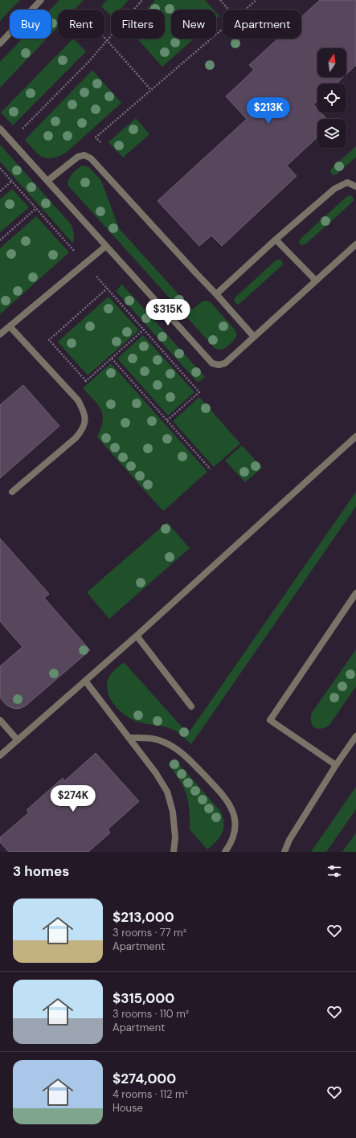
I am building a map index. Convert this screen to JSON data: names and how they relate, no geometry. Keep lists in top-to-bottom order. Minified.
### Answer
{"north":"top","page":{"chip":["Buy","Rent","Filters","New","Apartment"],"price":["$213K","$315K","$274K"],"heading":"3 homes","list":[{"name":"$213,000","note":"3 rooms · 77 m² · Apartment"},{"name":"$315,000","note":"3 rooms · 110 m² · Apartment"},{"name":"$274,000","note":"4 rooms · 112 m² · House"}]}}
